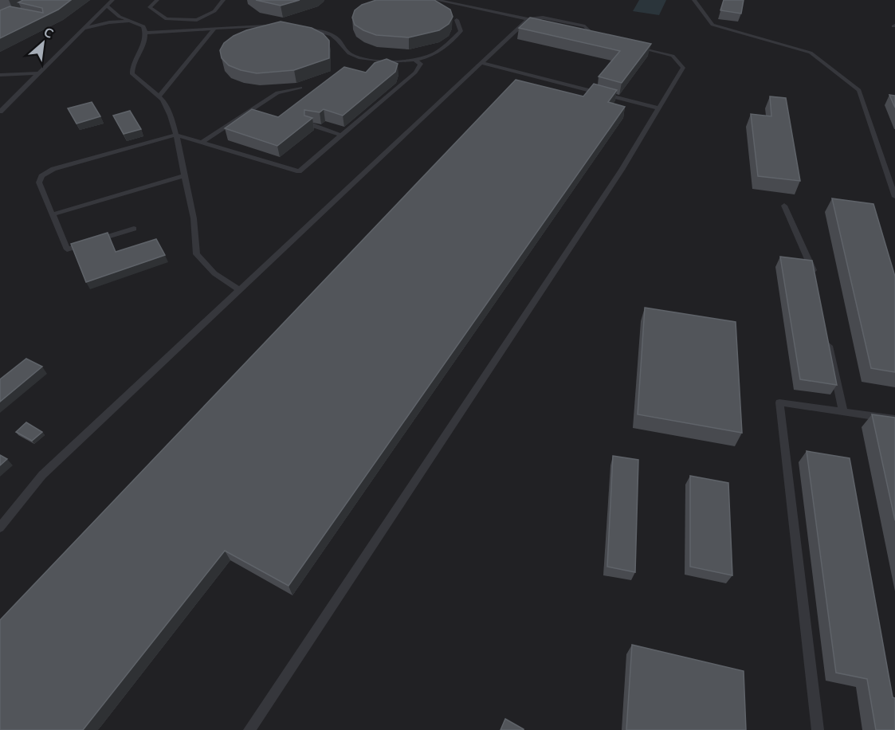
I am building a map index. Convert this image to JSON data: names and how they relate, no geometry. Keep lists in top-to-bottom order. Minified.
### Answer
{"north":"top right"}
